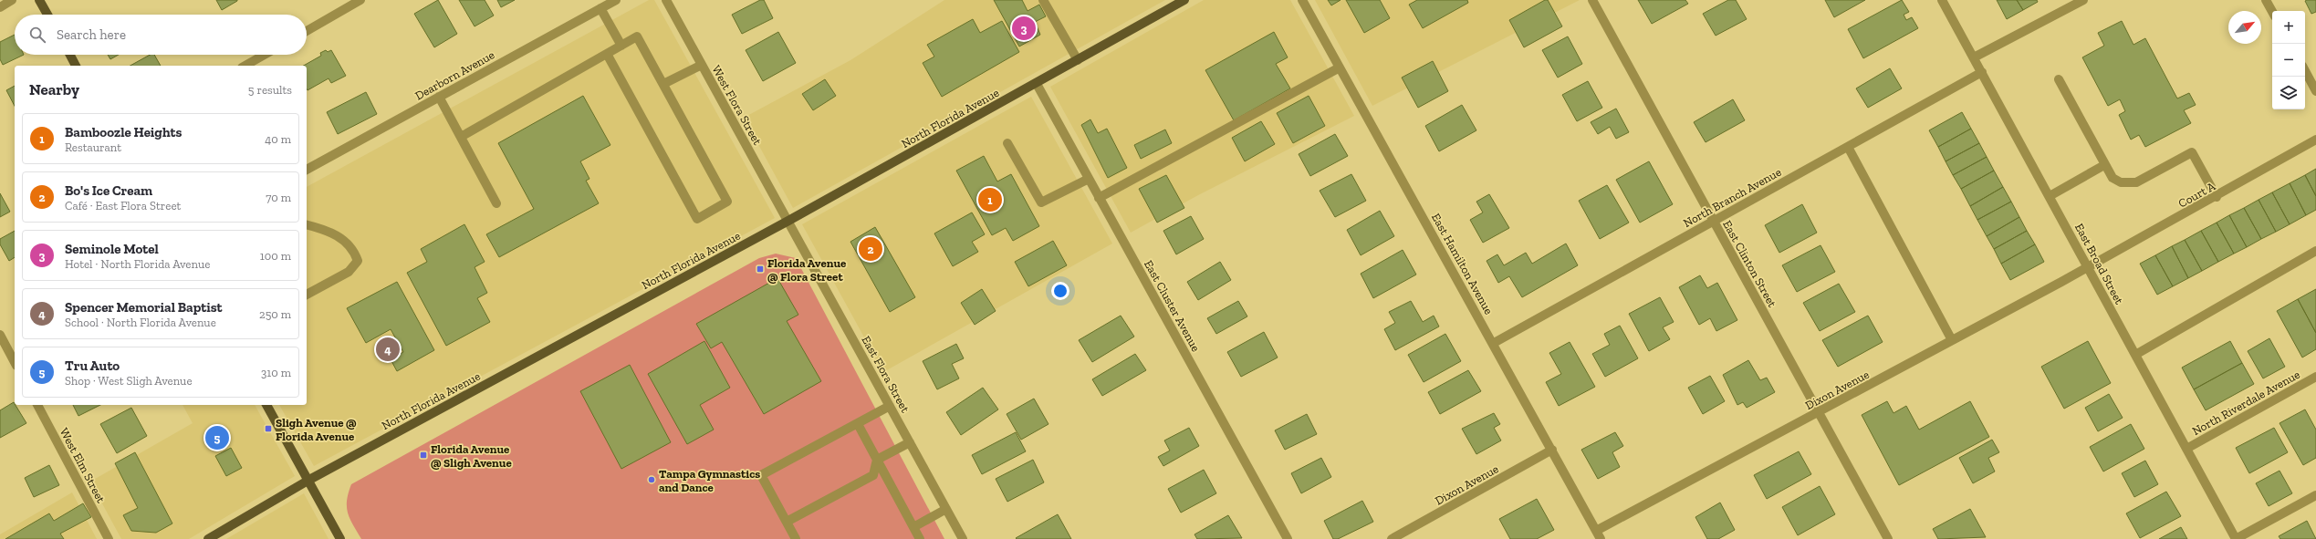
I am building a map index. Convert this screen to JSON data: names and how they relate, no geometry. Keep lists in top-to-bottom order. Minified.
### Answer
{"streets":{"main road":["North Florida Avenue"],"street":["Dearborn Avenue","West Flora Street","Court A","North Branch Avenue","East Hamilton Avenue","East Clinton Street","East Broad Street","East Cluster Avenue","East Flora Street","Dixon Avenue","North Riverdale Avenue","West Elm Street"]},"crossings":[["West Flora Street","North Florida Avenue"],["West Flora Street","East Flora Street"],["North Florida Avenue","East Cluster Avenue"],["North Florida Avenue","East Flora Street"],["Court A","East Broad Street"],["Court A","Dixon Avenue"],["North Branch Avenue","East Hamilton Avenue"],["North Branch Avenue","East Clinton Street"],["North Branch Avenue","East Broad Street"],["East Hamilton Avenue","Dixon Avenue"],["East Clinton Street","Dixon Avenue"],["East Broad Street","Dixon Avenue"],["East Broad Street","North Riverdale Avenue"]],"places":{"transit":["Florida Avenue @ Flora Street","Sligh Avenue @ Florida Avenue","Florida Avenue @ Sligh Avenue"],"other":["Tampa Gymnastics and Dance"]},"north":"top right","page":{"map_buttons":["+","−"],"pins":["3","1","2","4","5"],"search":"Search here","heading":["Nearby","5 results"],"list":[{"mark":"1","name":"Bamboozle Heights","note":"Restaurant","value":"40 m"},{"mark":"2","name":"Bo's Ice Cream","note":"Café · East Flora Street","value":"70 m"},{"mark":"3","name":"Seminole Motel","note":"Hotel · North Florida Avenue","value":"100 m"},{"mark":"4","name":"Spencer Memorial Baptist","note":"School · North Florida Avenue","value":"250 m"},{"mark":"5","name":"Tru Auto","note":"Shop · West Sligh Avenue","value":"310 m"}]}}
